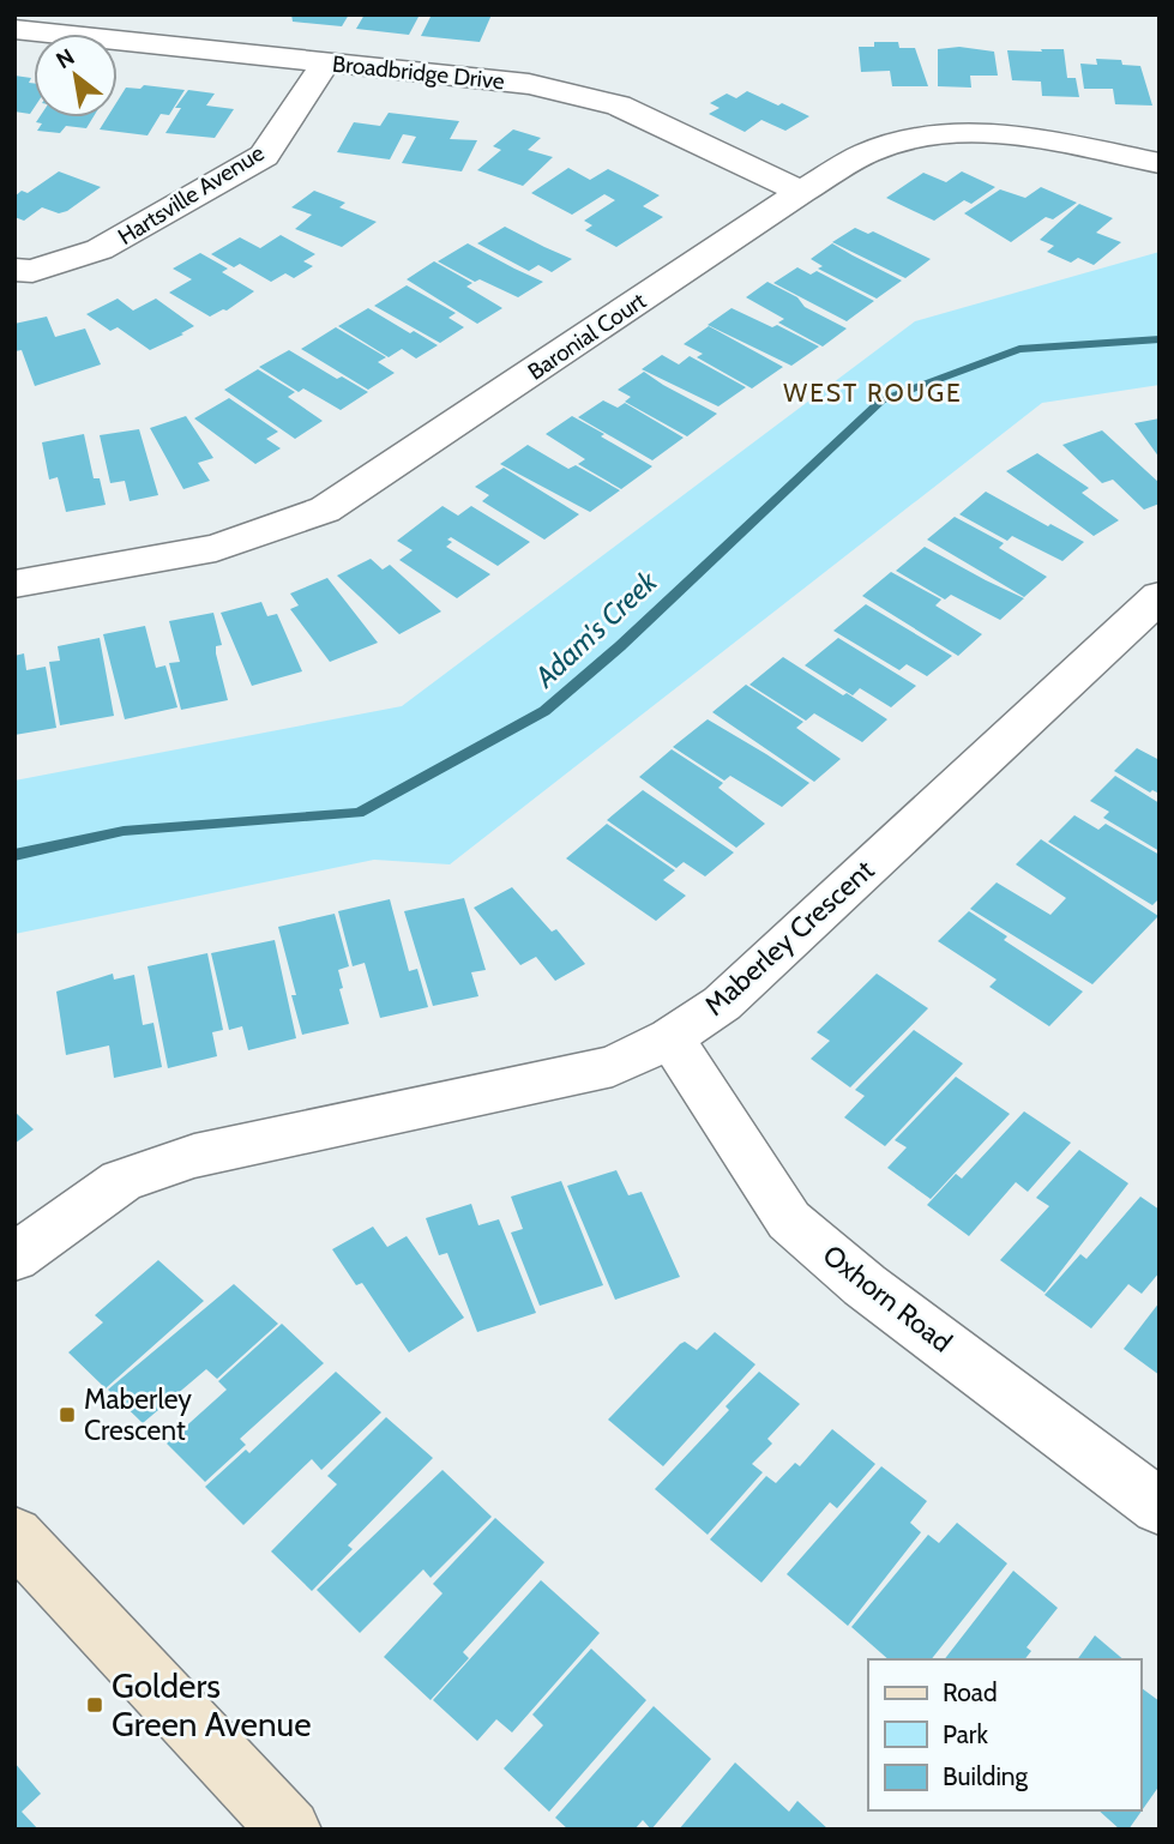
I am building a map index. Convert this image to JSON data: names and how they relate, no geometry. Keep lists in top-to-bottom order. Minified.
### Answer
{"streets":{"street":["Broadbridge Drive","Hartsville Avenue","Baronial Court","Maberley Crescent","Oxhorn Road"]},"crossings":[["Broadbridge Drive","Hartsville Avenue"],["Broadbridge Drive","Baronial Court"],["Maberley Crescent","Oxhorn Road"]],"districts":["WEST ROUGE"],"water":["Adam's Creek"],"places":{"transit":["Maberley Crescent","Golders Green Avenue"]},"legend":["Road","Park","Building"],"north":"top left"}
